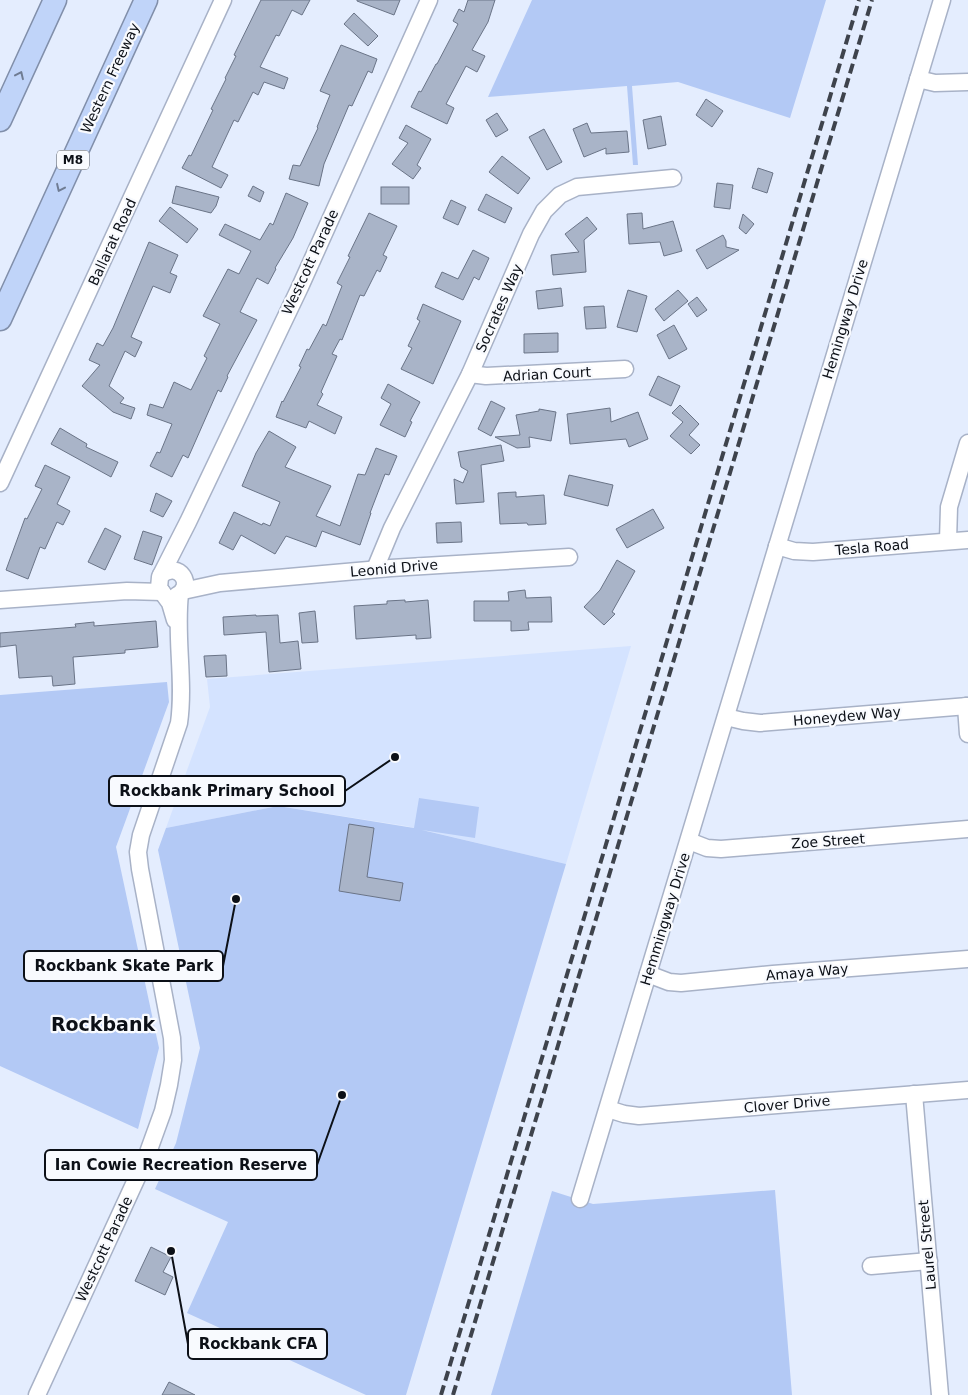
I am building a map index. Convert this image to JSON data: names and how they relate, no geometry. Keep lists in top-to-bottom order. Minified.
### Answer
{"streets":{"highway":["Western Freeway","M8"],"street":["Ballarat Road","Westcott Parade","Socrates Way","Hemingway Drive","Adrian Court","Tesla Road","Leonid Drive","Honeydew Way","Zoe Street","Hemmingway Drive","Amaya Way","Clover Drive","Laurel Street"]},"crossings":[["Westcott Parade","Leonid Drive"],["Socrates Way","Adrian Court"],["Socrates Way","Leonid Drive"],["Hemingway Drive","Tesla Road"],["Hemingway Drive","Hemmingway Drive"],["Honeydew Way","Hemmingway Drive"],["Zoe Street","Hemmingway Drive"],["Hemmingway Drive","Amaya Way"],["Hemmingway Drive","Clover Drive"],["Clover Drive","Laurel Street"]],"districts":["Rockbank"],"places":["Rockbank Primary School","Rockbank Skate Park","Ian Cowie Recreation Reserve","Rockbank CFA"]}
